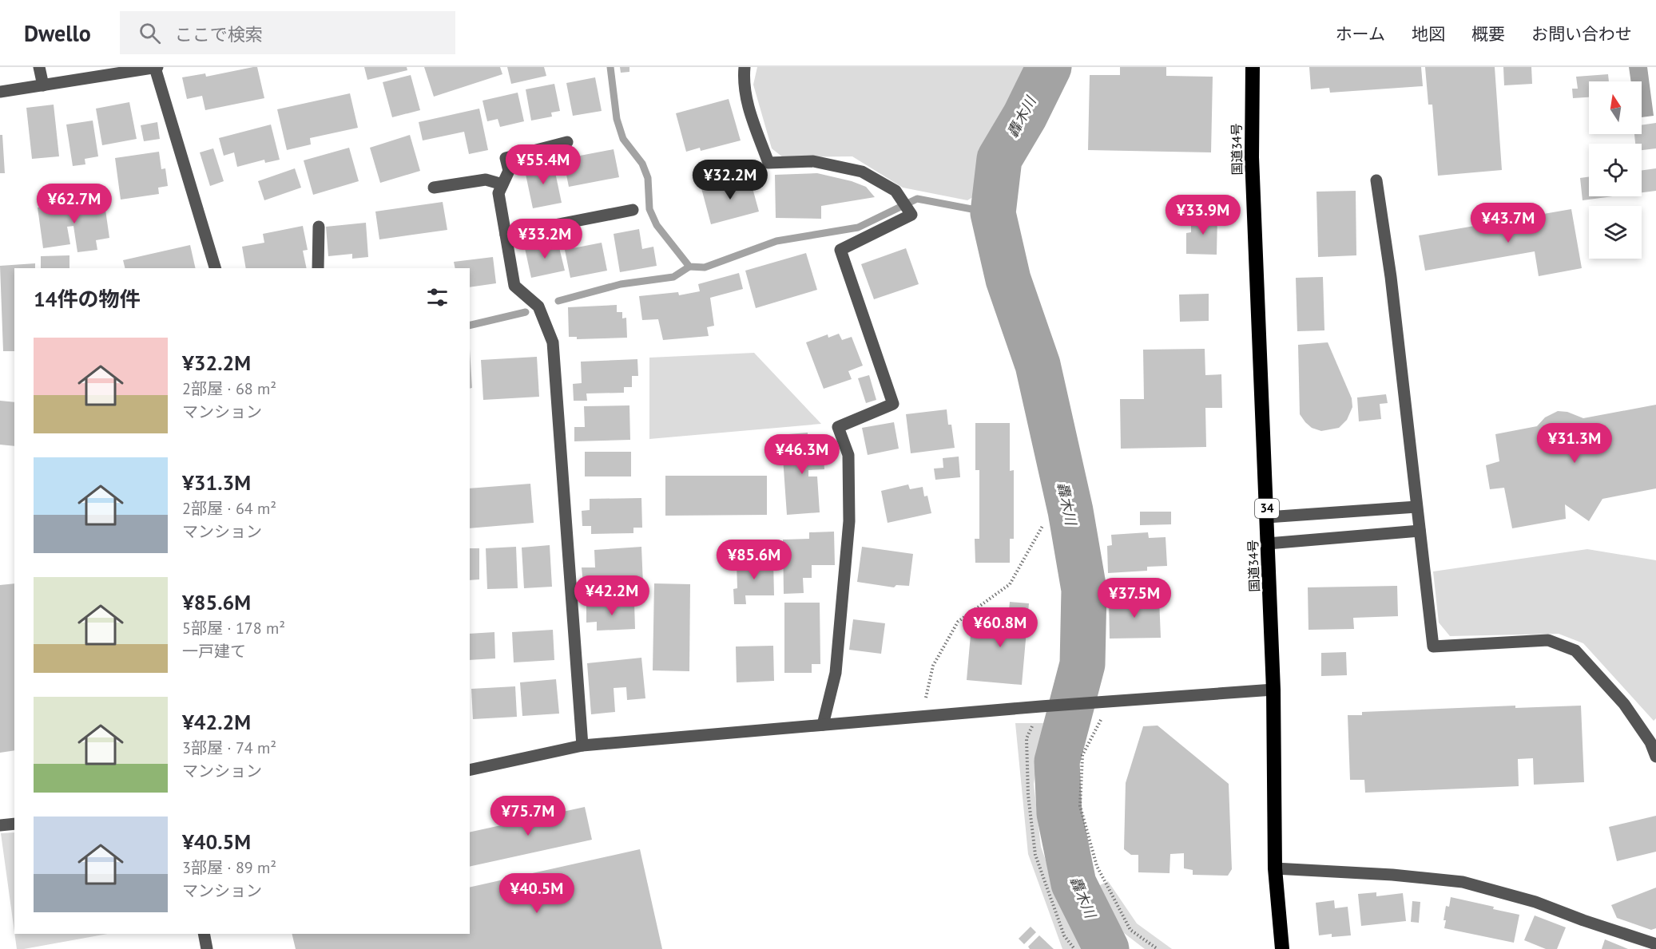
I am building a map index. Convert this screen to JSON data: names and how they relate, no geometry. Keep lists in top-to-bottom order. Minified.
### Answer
{"streets":{"highway":["国道34号","34"]},"water":["轟木川"],"north":"top","page":{"header":"Dwello","search":"ここで検索","nav":["ホーム","地図","概要","お問い合わせ"],"price":["¥55.4M","¥32.2M","¥62.7M","¥33.9M","¥43.7M","¥33.2M","¥31.3M","¥46.3M","¥85.6M","¥42.2M","¥37.5M","¥60.8M","¥75.7M","¥40.5M"],"heading":"14件の物件","list":[{"name":"¥32.2M","note":"2部屋 · 68 m² · マンション"},{"name":"¥31.3M","note":"2部屋 · 64 m² · マンション"},{"name":"¥85.6M","note":"5部屋 · 178 m² · 一戸建て"},{"name":"¥42.2M","note":"3部屋 · 74 m² · マンション"},{"name":"¥40.5M","note":"3部屋 · 89 m² · マンション"}]}}
